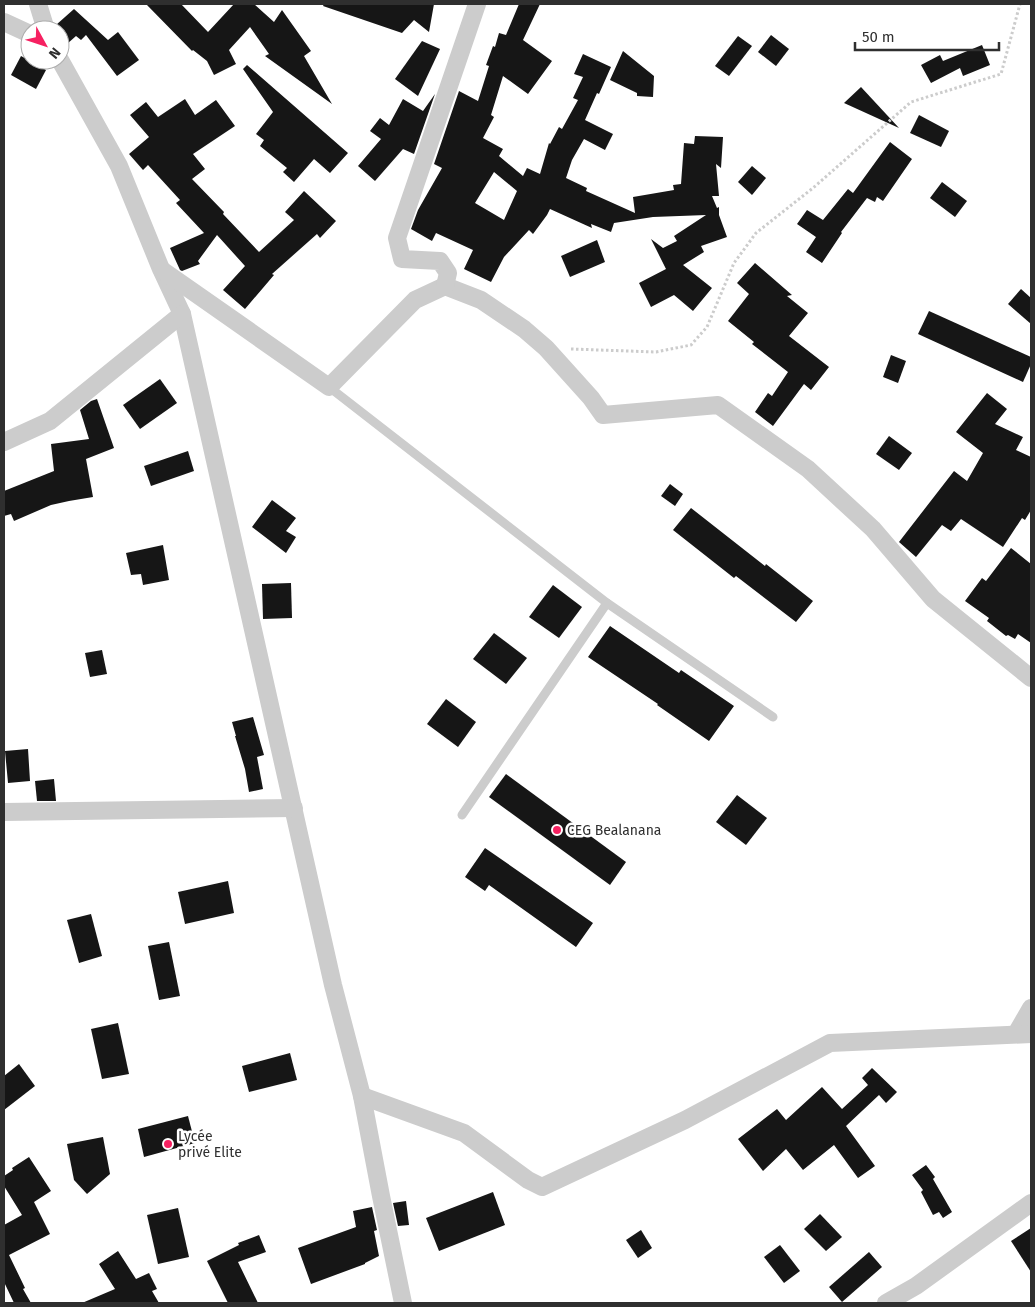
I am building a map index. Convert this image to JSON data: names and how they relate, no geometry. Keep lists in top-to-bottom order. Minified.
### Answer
{"places":["CEG Bealanana","Lycée privé Elite"],"scale_bar":"50 m","north":"bottom right"}
